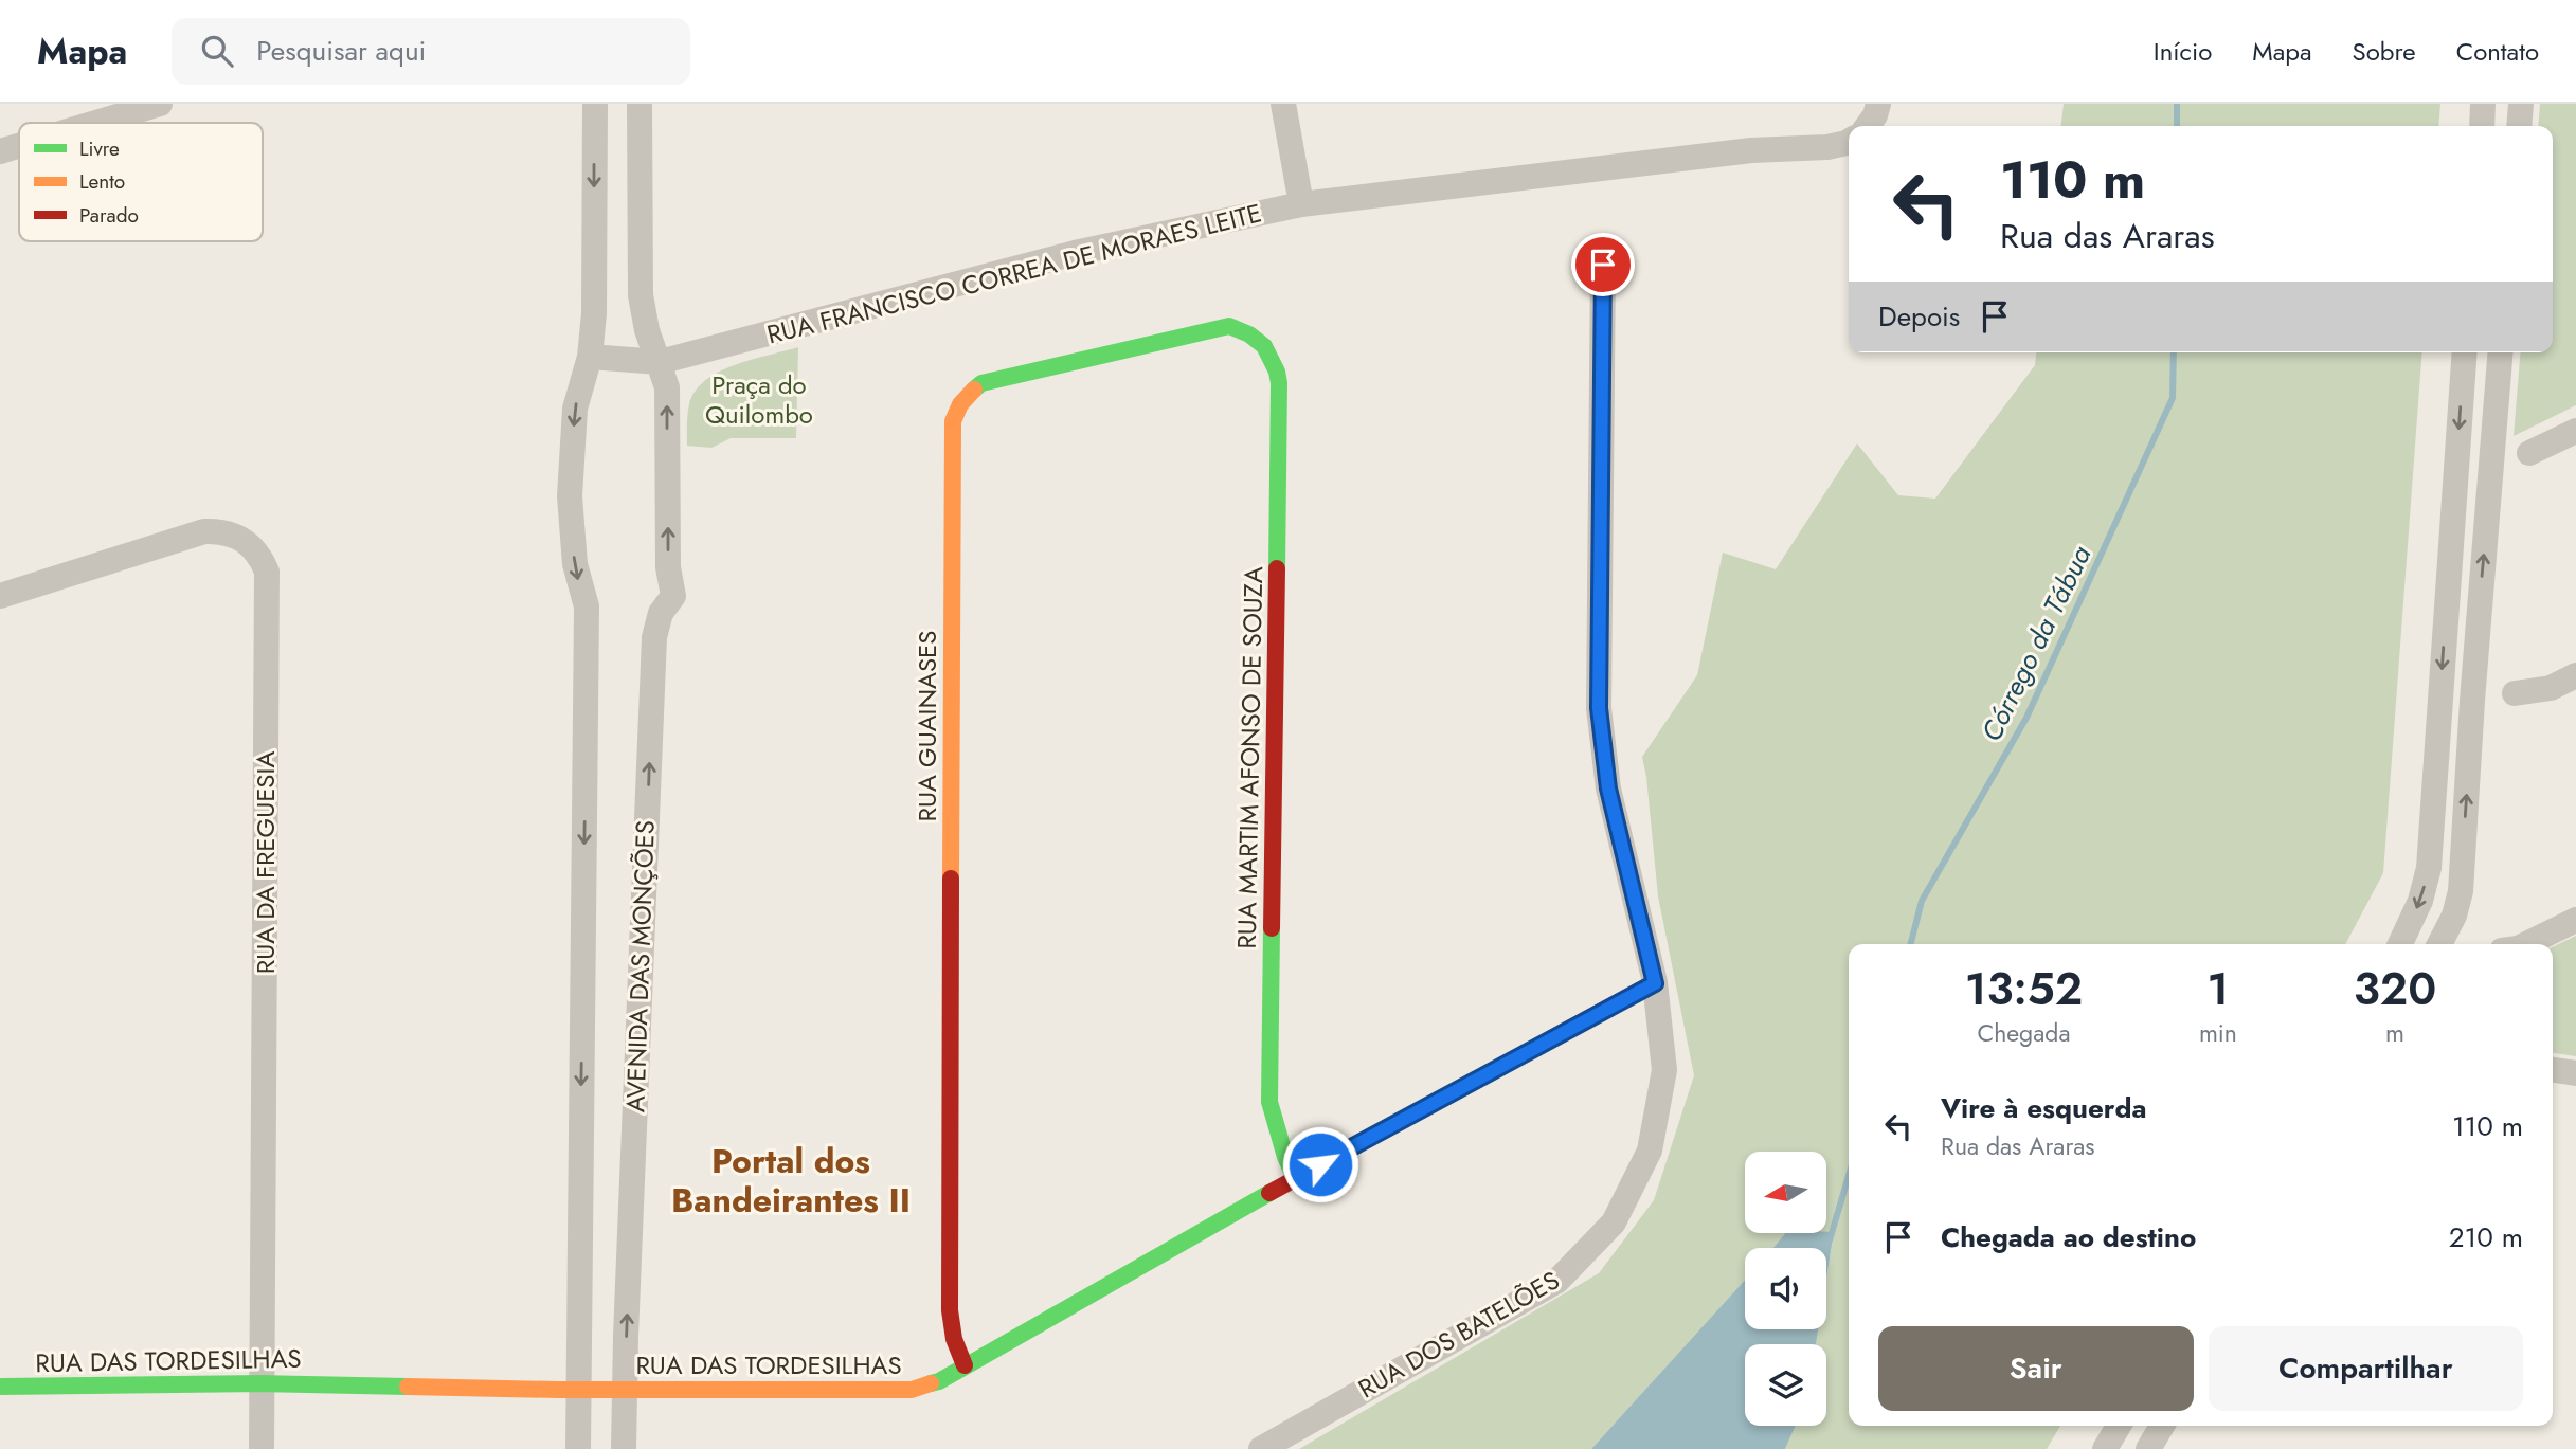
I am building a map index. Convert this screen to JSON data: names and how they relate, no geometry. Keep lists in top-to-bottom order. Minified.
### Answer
{"streets":{"street":["RUA FRANCISCO CORREA DE MORAES LEITE","RUA GUAINASES","RUA MARTIM AFONSO DE SOUZA","RUA DA FREGUESIA","AVENIDA DAS MONÇÕES","RUA DOS BATELÕES","RUA DAS TORDESILHAS"]},"crossings":[["RUA FRANCISCO CORREA DE MORAES LEITE","AVENIDA DAS MONÇÕES"],["RUA GUAINASES","RUA MARTIM AFONSO DE SOUZA"],["RUA GUAINASES","RUA DAS TORDESILHAS"],["RUA MARTIM AFONSO DE SOUZA","RUA DAS TORDESILHAS"],["RUA DA FREGUESIA","RUA DAS TORDESILHAS"],["AVENIDA DAS MONÇÕES","RUA DAS TORDESILHAS"],["RUA DOS BATELÕES","RUA DAS TORDESILHAS"]],"districts":["Portal dos Bandeirantes II"],"water":["Córrego da Tábua"],"parks":["Praça do Quilombo"],"legend":["Livre","Lento","Parado"],"north":"left","page":{"header":"Mapa","search":"Pesquisar aqui","nav":["Início","Mapa","Sobre","Contato"],"turn":["110 m","Rua das Araras"],"then":"Depois","eta":["13:52","Chegada","1","min","320","m"],"list":[{"name":"Vire à esquerda","note":"Rua das Araras","value":"110 m"},{"name":"Chegada ao destino","value":"210 m"}],"buttons":["Sair","Compartilhar"]}}
